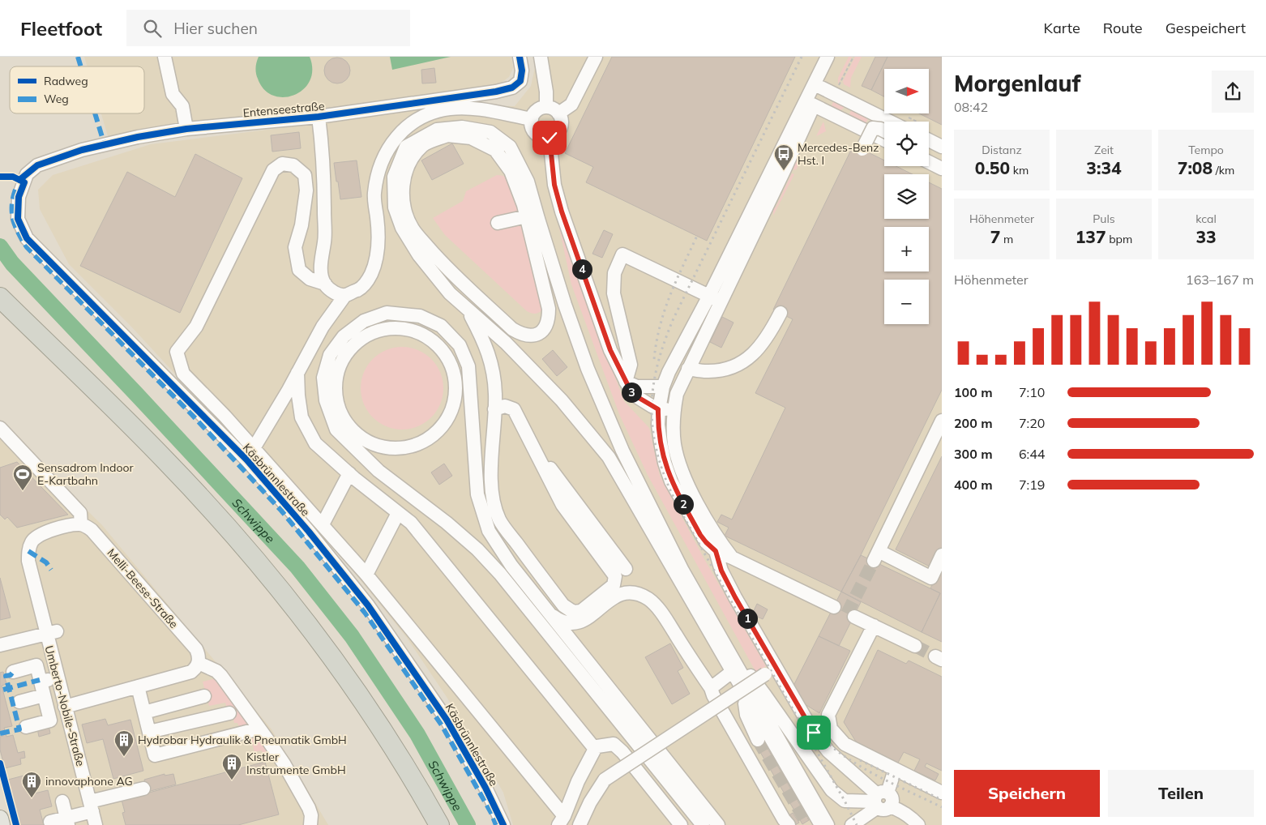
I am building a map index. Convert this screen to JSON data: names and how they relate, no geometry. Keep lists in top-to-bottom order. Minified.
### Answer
{"streets":{"street":["Entenseestraße","Käsbrünnlestraße","Melli-Beese-Straße","Umberto-Nobile-Straße"]},"crossings":[["Entenseestraße","Käsbrünnlestraße"]],"water":["Schwippe"],"places":{"bus stop":["Mercedes-Benz Hst. I"],"sports":["Sensadrom Indoor E-Kartbahn"],"building":["Hydrobar Hydraulik & Pneumatik GmbH","Kistler Instrumente GmbH","innovaphone AG"]},"legend":["Radweg","Weg"],"north":"right","page":{"header":"Fleetfoot","search":"Hier suchen","nav":["Karte","Route","Gespeichert"],"heading":["Morgenlauf","08:42"],"map_buttons":["+","−"],"stats":[["Distanz","0.50 km"],["Zeit","3:34"],["Tempo","7:08 /km"],["Höhenmeter","7 m"],["Puls","137 bpm"],["kcal","33"]],"pins":["4","3","2","1"],"chart":["Höhenmeter","163–167 m"],"list":[{"name":"100 m","note":"7:10"},{"name":"200 m","note":"7:20"},{"name":"300 m","note":"6:44"},{"name":"400 m","note":"7:19"}],"buttons":["Speichern","Teilen"]}}
